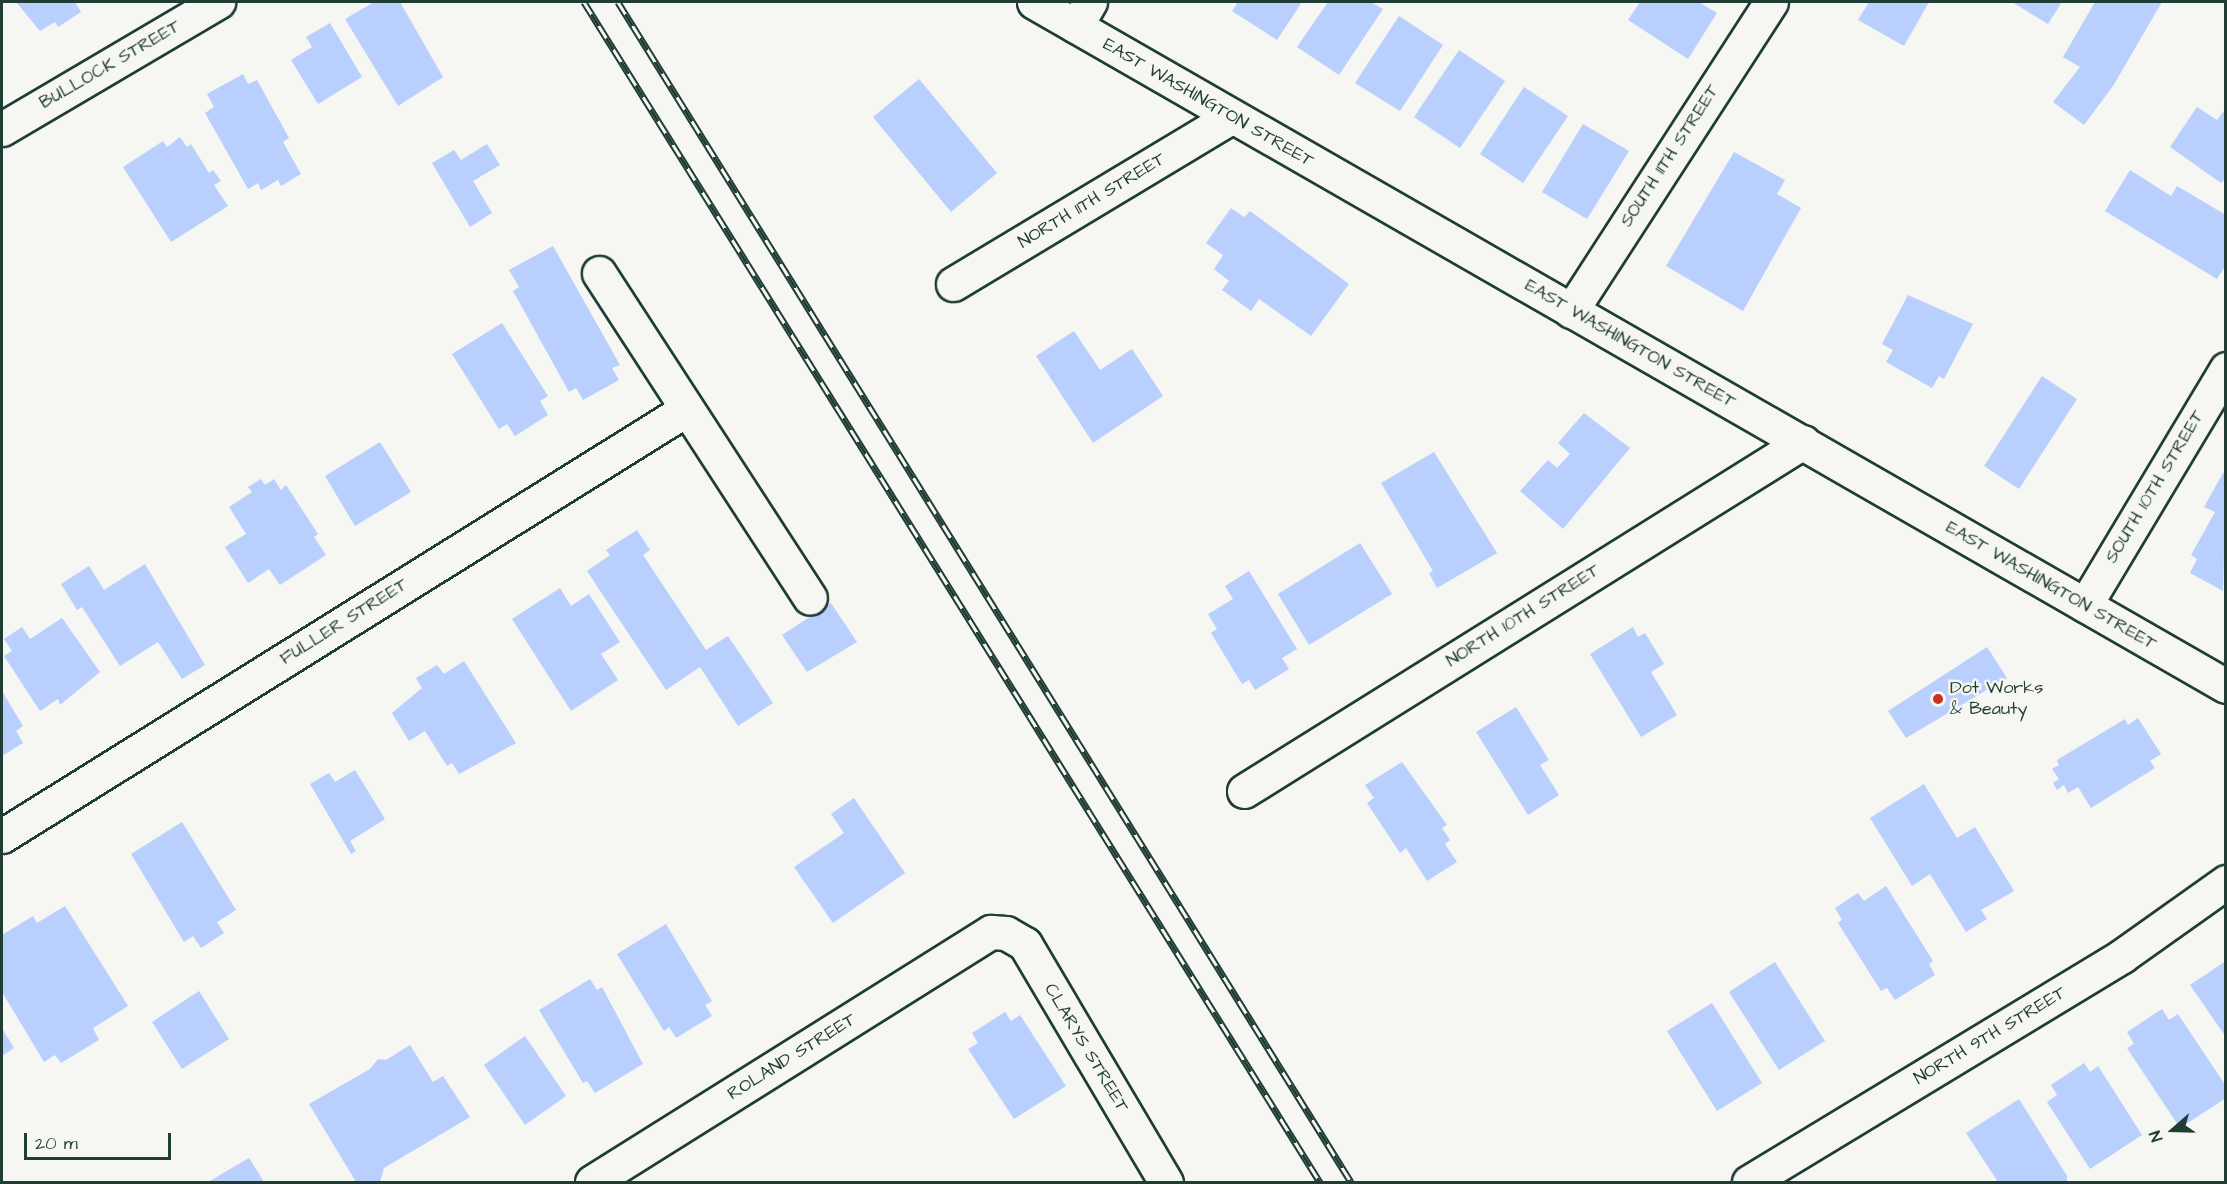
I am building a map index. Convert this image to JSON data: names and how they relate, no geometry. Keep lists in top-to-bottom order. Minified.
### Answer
{"streets":{"street":["BULLOCK STREET","EAST WASHINGTON STREET","SOUTH 11TH STREET","NORTH 11TH STREET","SOUTH 10TH STREET","NORTH 10TH STREET","FULLER STREET","NORTH 9TH STREET","CLARYS STREET","ROLAND STREET"]},"crossings":[["EAST WASHINGTON STREET","SOUTH 11TH STREET"],["EAST WASHINGTON STREET","NORTH 11TH STREET"],["EAST WASHINGTON STREET","SOUTH 10TH STREET"],["EAST WASHINGTON STREET","NORTH 10TH STREET"],["CLARYS STREET","ROLAND STREET"]],"places":["Dot Works & Beauty"],"scale_bar":"20 m","north":"left"}
